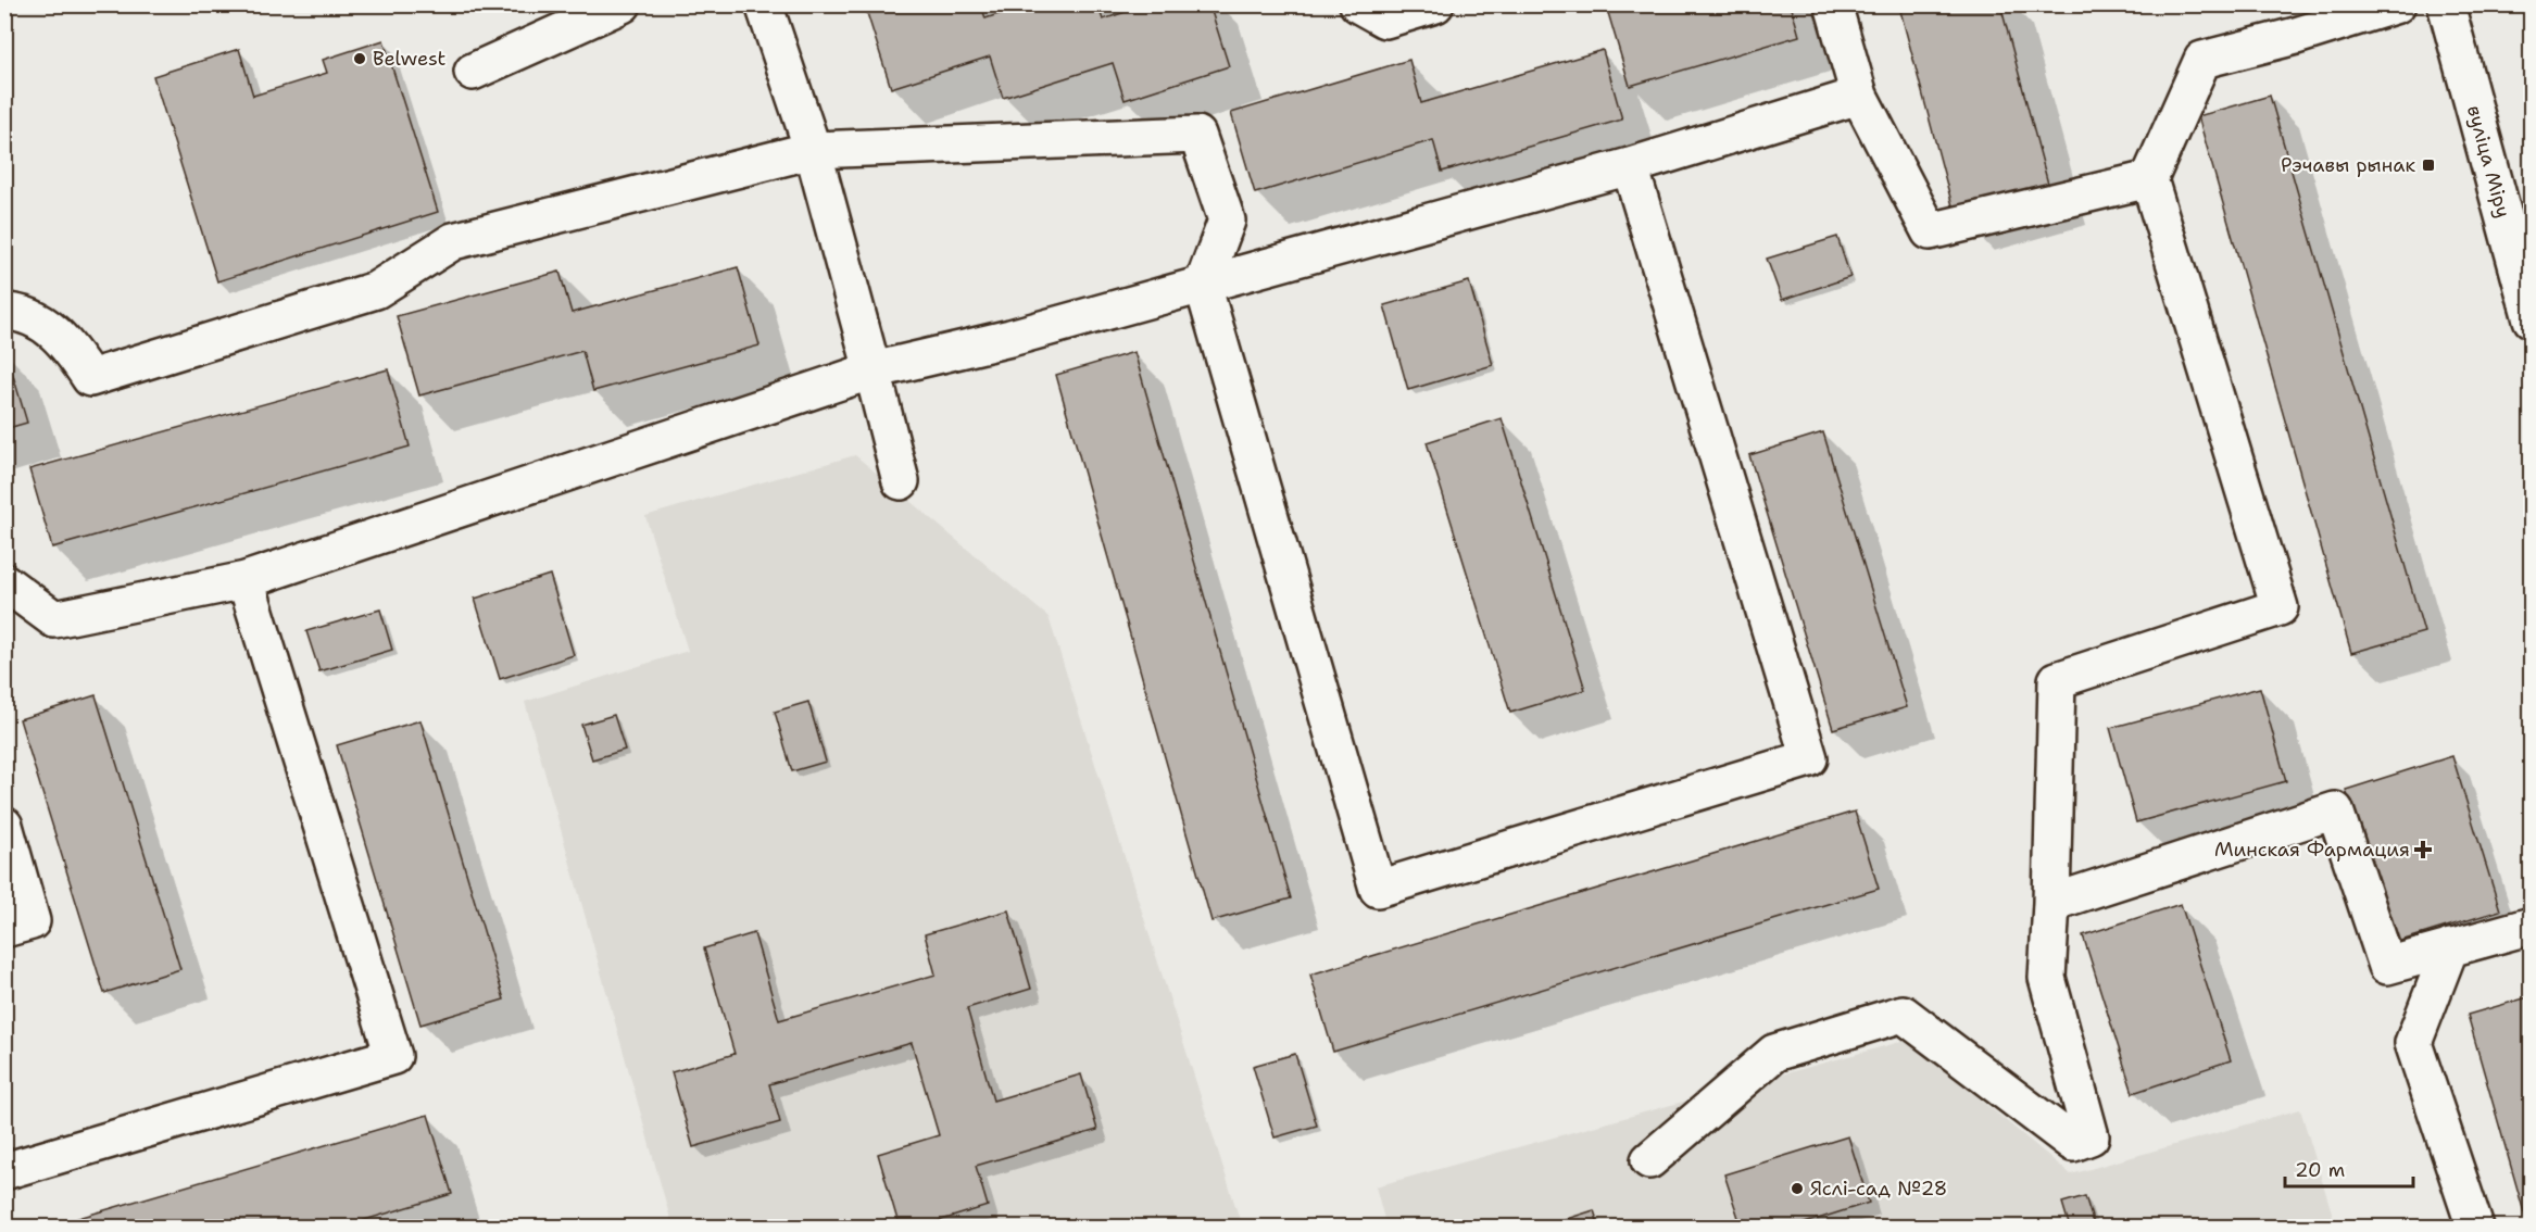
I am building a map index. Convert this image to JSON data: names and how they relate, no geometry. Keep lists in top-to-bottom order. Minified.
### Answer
{"streets":{"main road":["вуліца Міру"]},"places":{"other":["Belwest","Яслі-сад №28"],"transit":["Рэчавы рынак"],"health":["Минская Фармация"]},"scale_bar":"20 m"}
